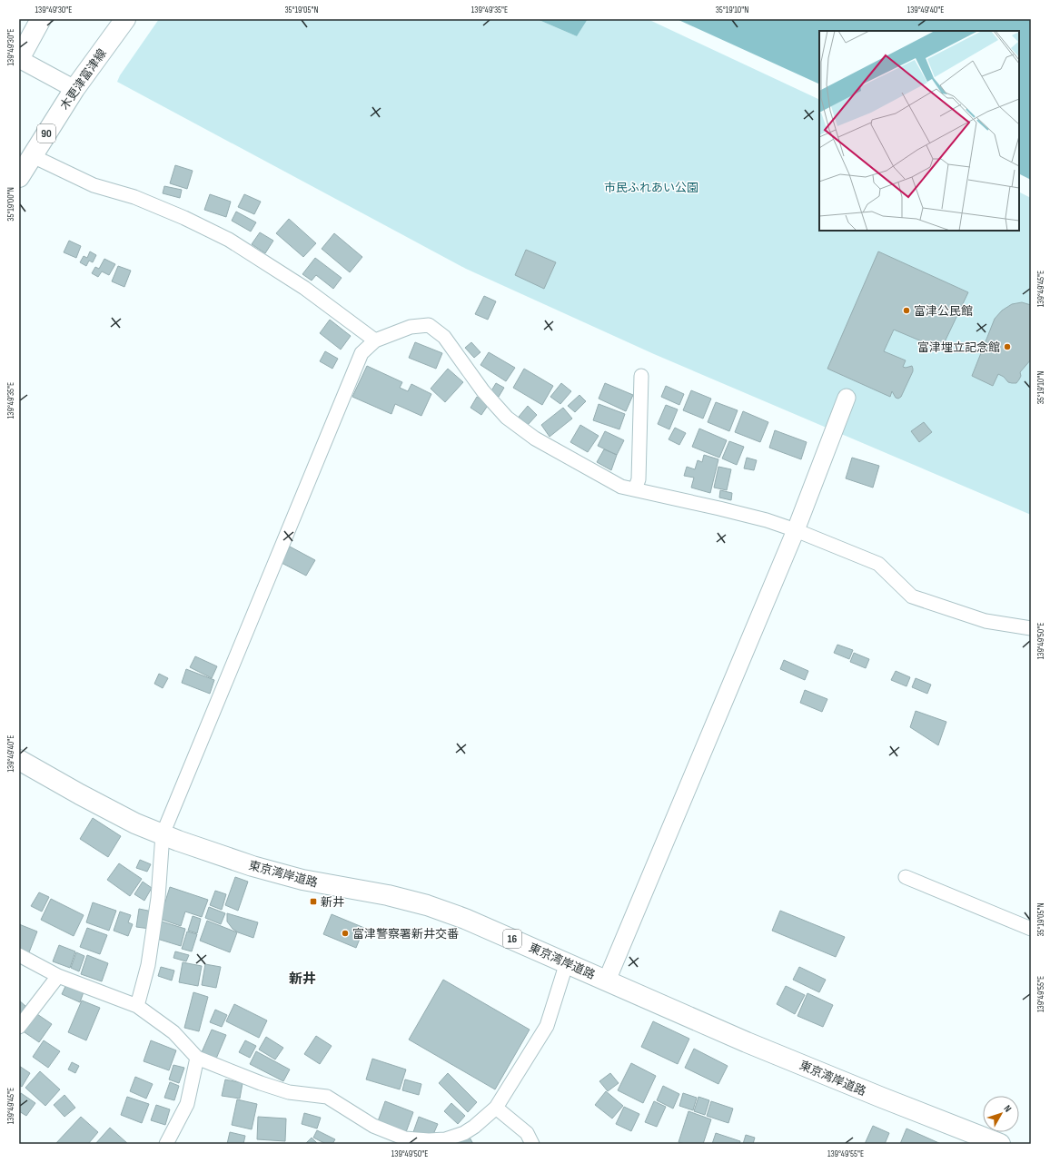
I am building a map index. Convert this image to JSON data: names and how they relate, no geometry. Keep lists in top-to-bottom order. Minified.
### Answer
{"streets":{"main road":["木更津富津線","90","東京湾岸道路","16"]},"districts":["新井"],"parks":["市民ふれあい公園"],"places":{"other":["富津公民館","富津埋立記念館","富津警察署新井交番"],"transit":["新井"]},"north":"top right","coordinates":["139°49'30\"E","35°19'05\"N","139°49'35\"E","35°19'10\"N","139°49'40\"E","35°19'00\"N","139°49'45\"E","139°49'50\"E","139°49'55\"E"]}
